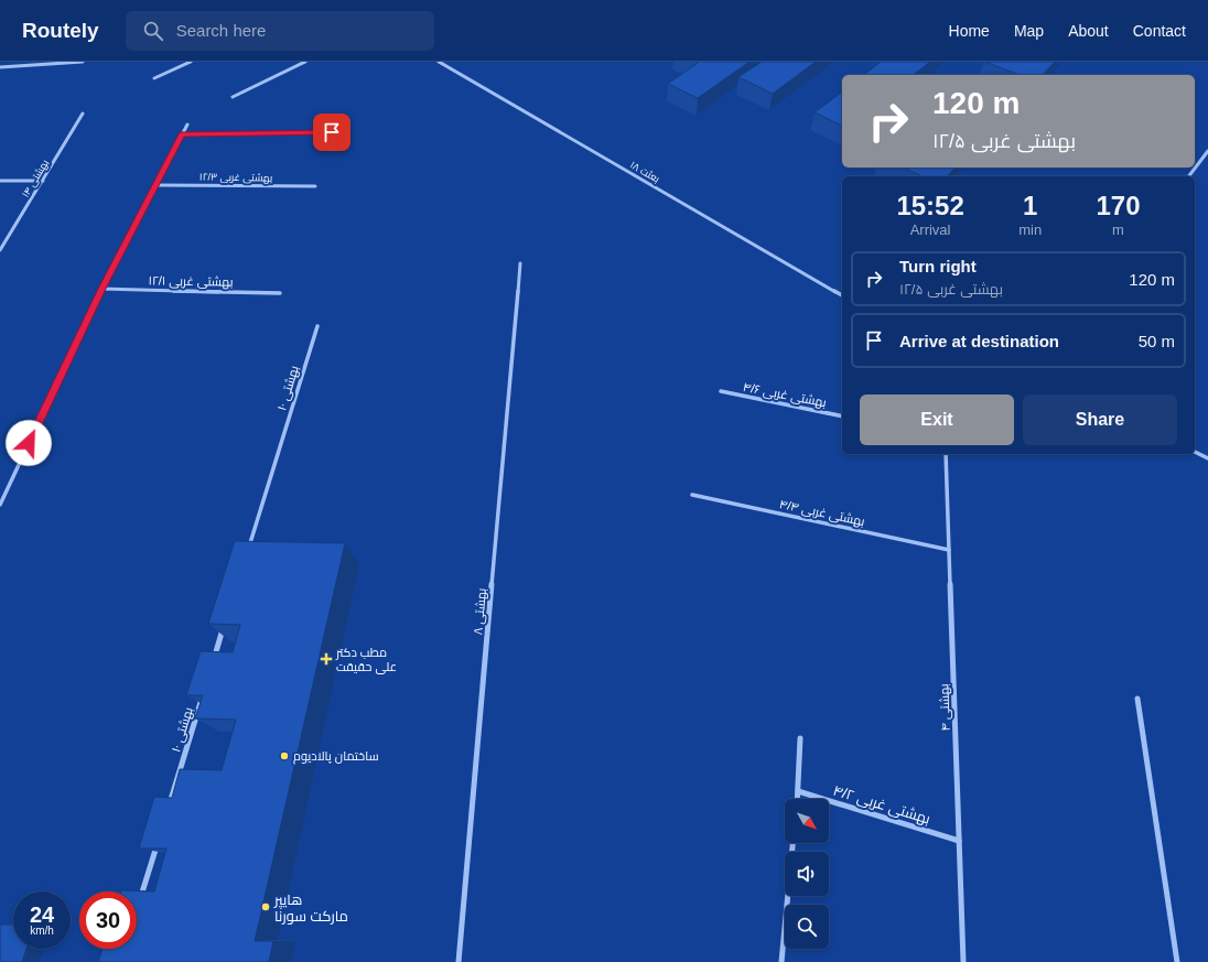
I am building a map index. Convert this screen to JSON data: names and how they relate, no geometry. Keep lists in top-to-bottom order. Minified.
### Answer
{"streets":{"street":["بعثت ۱۸","۱۲/۳ بهشتی غربی","۱۴ بهشتی","۱۲/۱ بهشتی غربی","۱۰ بهشتی","۴/۶ بهشتی غربی","۴/۴ بهشتی غربی","۸ بهشتی","۴ بهشتی","۴/۲ بهشتی غربی"]},"crossings":[["۴/۴ بهشتی غربی","۴ بهشتی"],["۴ بهشتی","۴/۲ بهشتی غربی"]],"places":{"health":["مطب دکتر علی حقیقت"],"other":["ساختمان پالادیوم","هایپر مارکت سورنا"]},"north":"bottom right","page":{"header":"Routely","search":"Search here","nav":["Home","Map","About","Contact"],"turn":["120 m","۱۲/۵ بهشتی غربی"],"eta":["15:52","Arrival","1","min","170","m"],"list":[{"name":"Turn right","note":"۱۲/۵ بهشتی غربی","value":"120 m"},{"name":"Arrive at destination","value":"50 m"}],"buttons":["Exit","Share"],"speed":"24 km/h","limit":"30"}}
